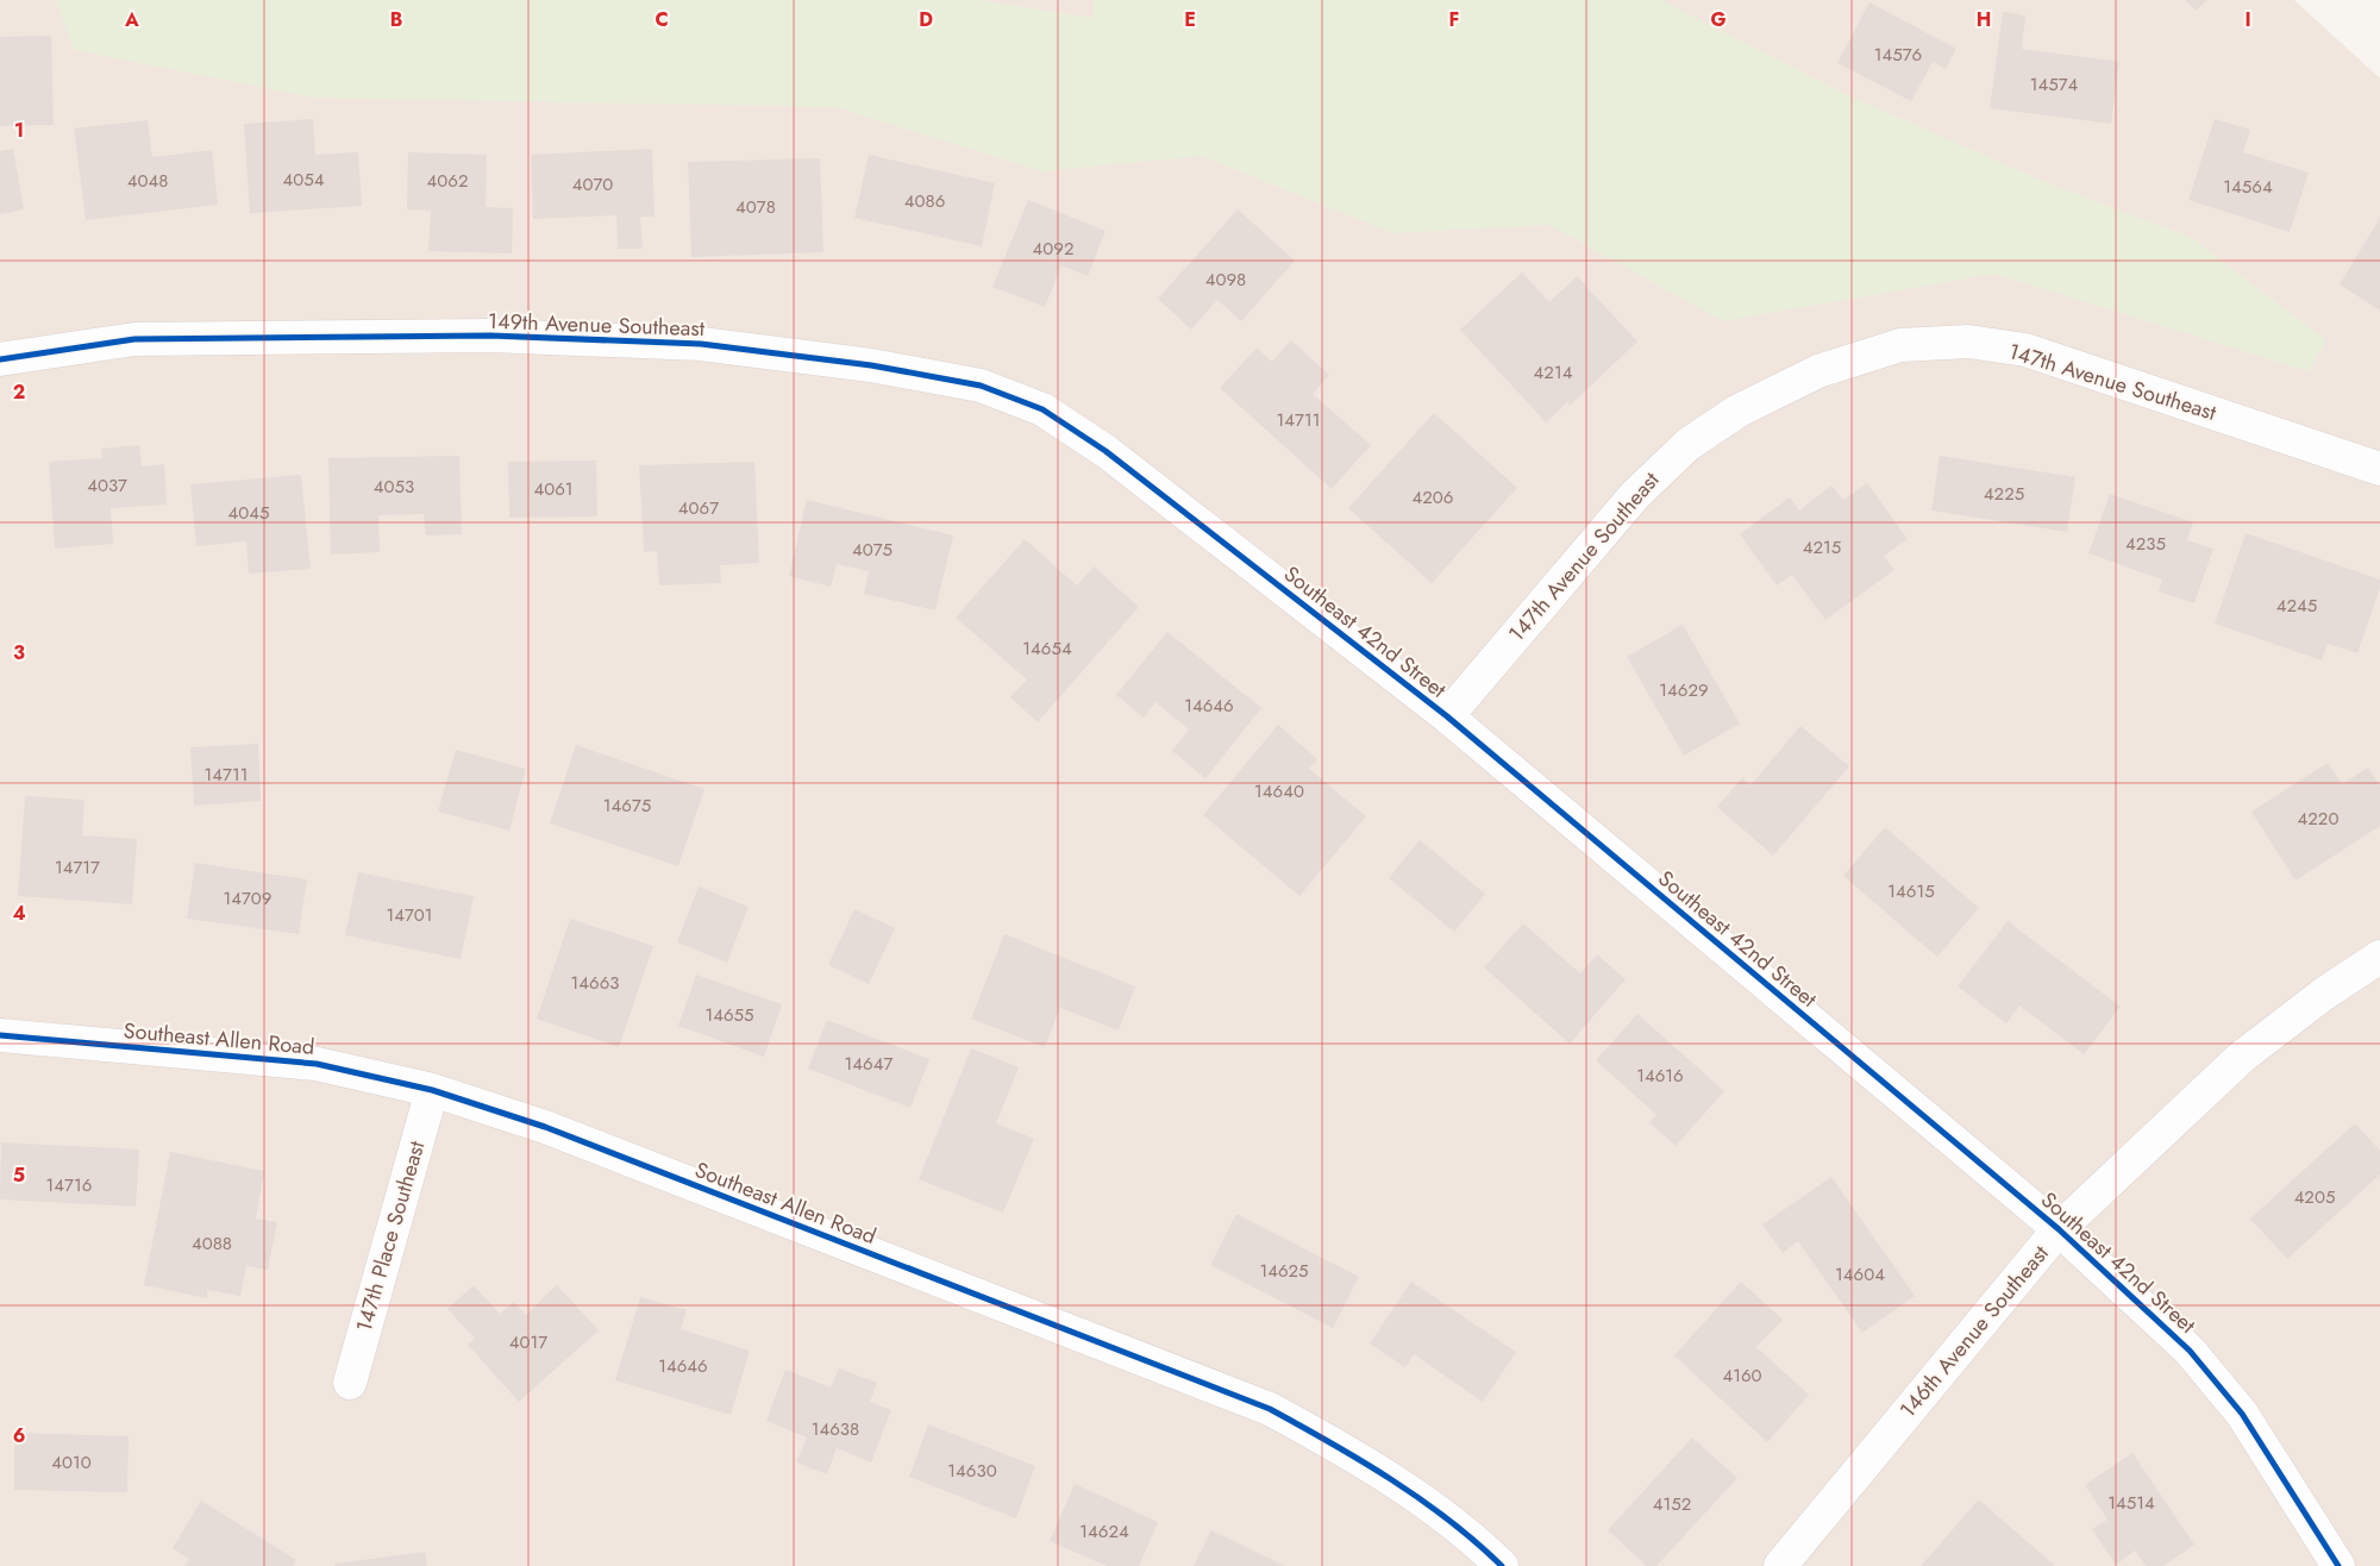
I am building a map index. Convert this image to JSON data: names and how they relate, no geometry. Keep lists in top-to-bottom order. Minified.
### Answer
{"streets":{"street":["149th Avenue Southeast","147th Avenue Southeast","Southeast 42nd Street","Southeast Allen Road","147th Place Southeast","146th Avenue Southeast"]},"crossings":[["149th Avenue Southeast","Southeast 42nd Street"],["147th Avenue Southeast","Southeast 42nd Street"],["Southeast 42nd Street","146th Avenue Southeast"],["Southeast Allen Road","147th Place Southeast"]],"house_numbers":["14576","14574","4054","4048","4062","4070","14564","4086","4078","4092","4098","4214","14711","4037","4053","4061","4225","4206","4067","4045","4235","4215","4075","4245","14654","14629","14646","14711","14640","14675","4220","14717","14615","14709","14701","14663","14655","14647","14616","14716","4205","4088","14625","14604","4017","14646","4160","14638","4010","14630","14514","4152","14624"],"grid":{"columns":["A","B","C","D","E","F","G","H","I"],"rows":["1","2","3","4","5","6"]}}
